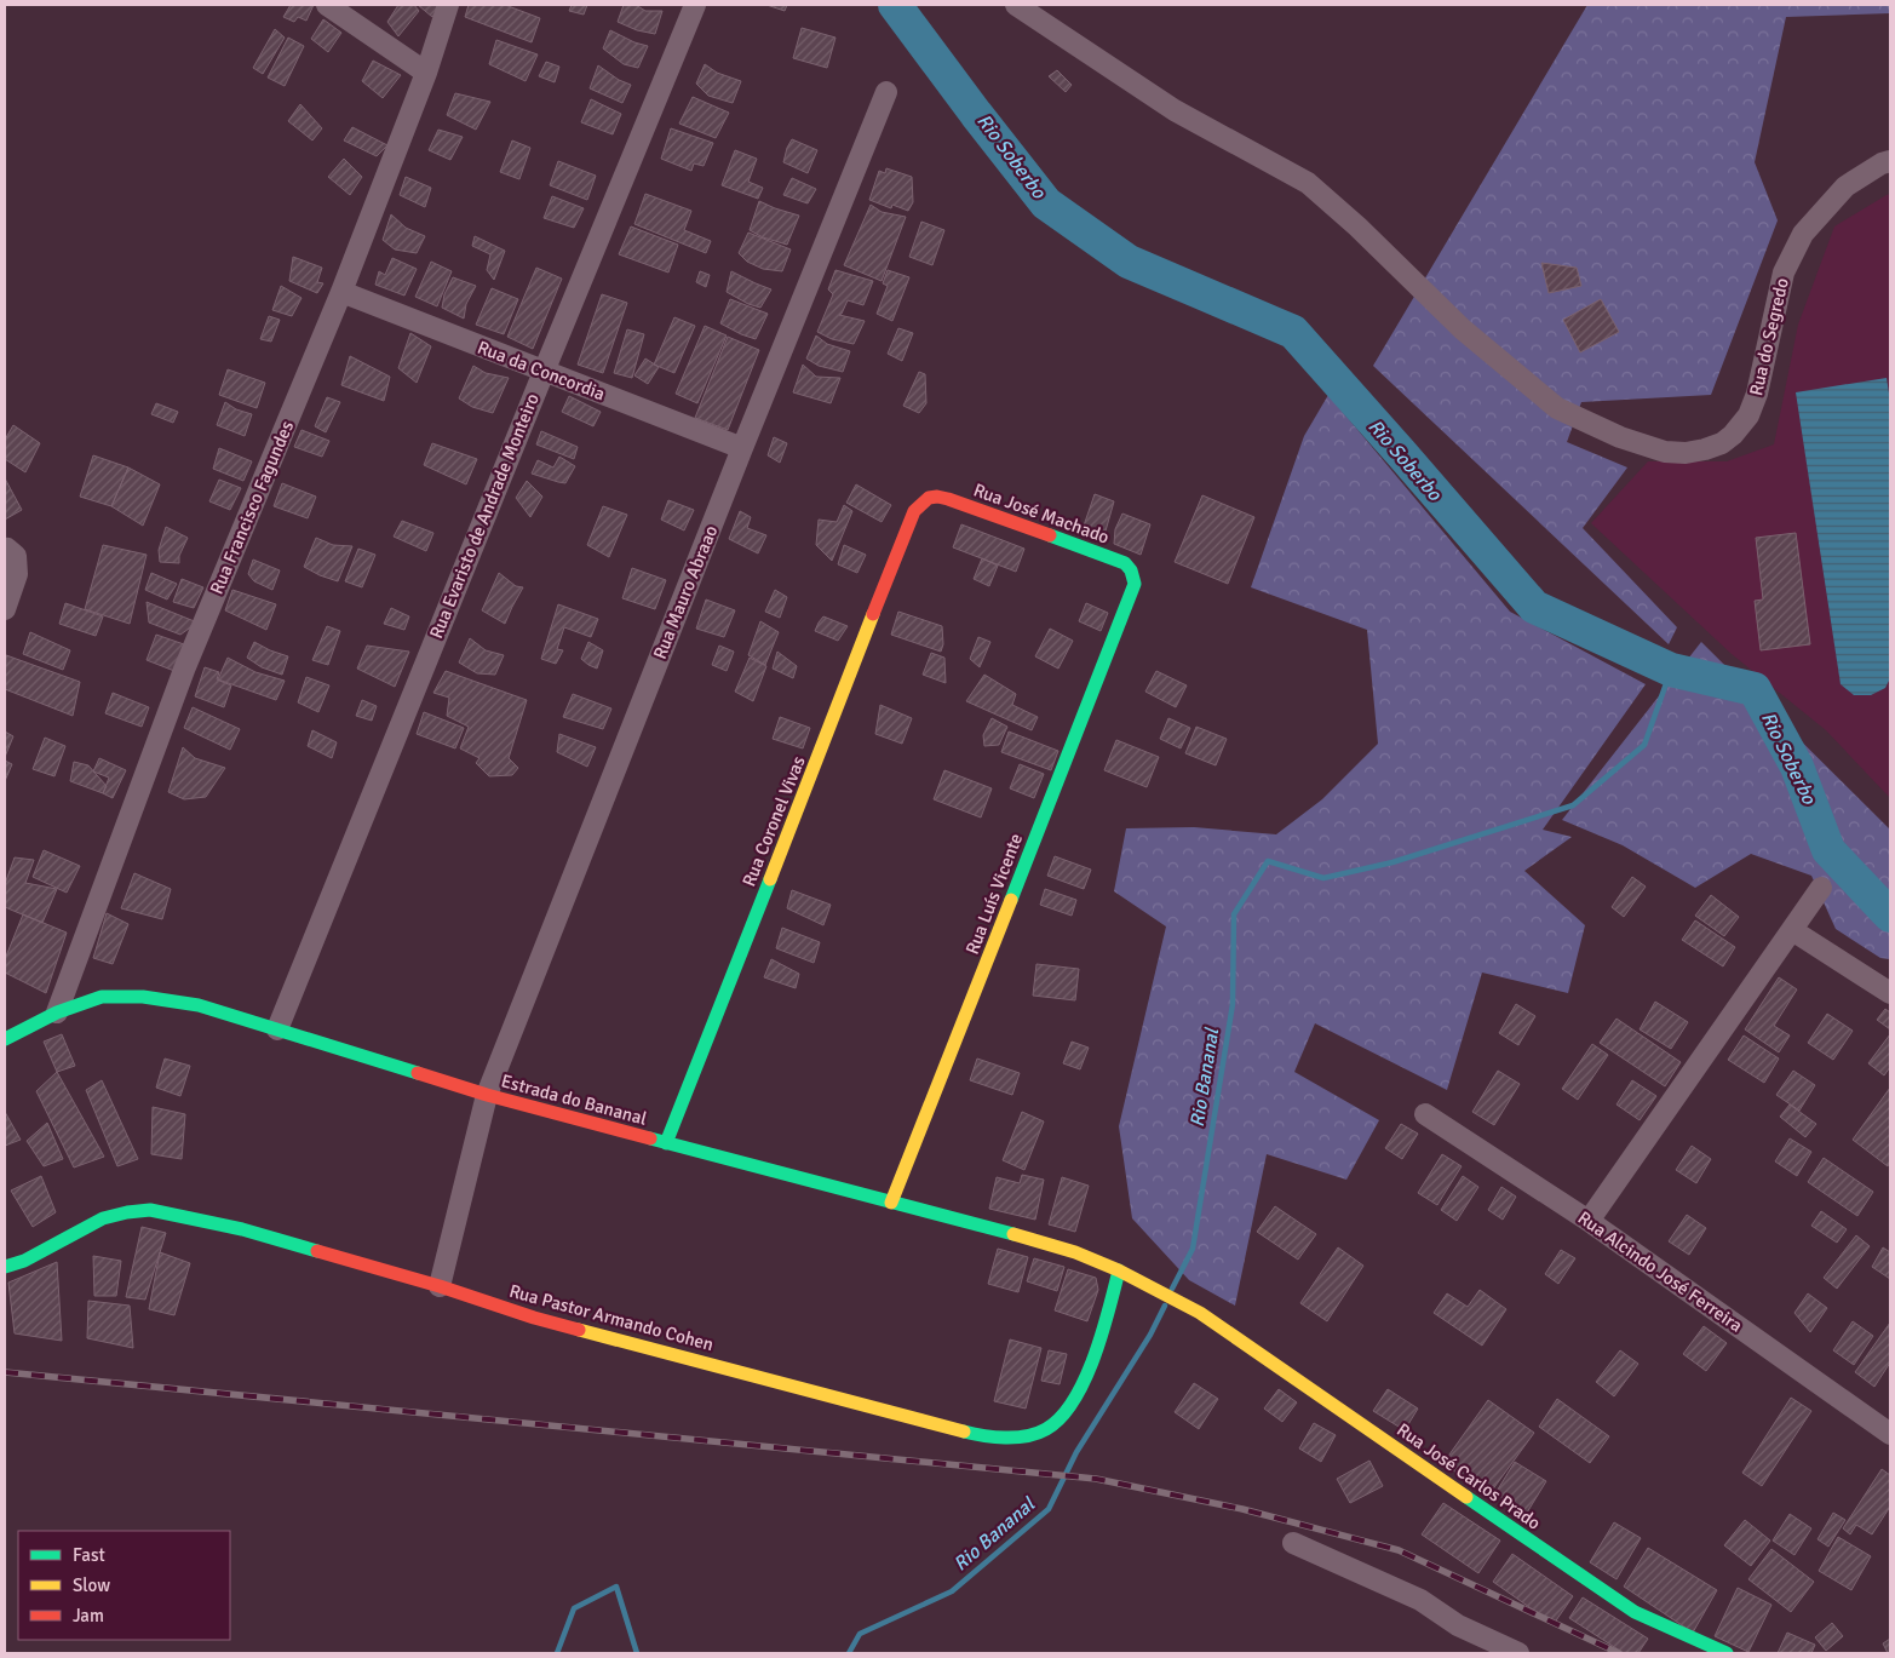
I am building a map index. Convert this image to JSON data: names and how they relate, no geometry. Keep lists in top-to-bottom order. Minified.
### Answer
{"streets":{"street":["Rua do Segredo","Rua da Concordia","Rua Francisco Fagundes","Rua José Machado","Rua Evaristo de Andrade Monteiro","Rua Mauro Abraao","Rua Coronel Vivas","Rua Luís Vicente","Estrada do Bananal","Rua Alcindo José Ferreira","Rua Pastor Armando Cohen","Rua José Carlos Prado"]},"crossings":[["Rua da Concordia","Rua Francisco Fagundes"],["Rua da Concordia","Rua Evaristo de Andrade Monteiro"],["Rua da Concordia","Rua Mauro Abraao"],["Rua Francisco Fagundes","Estrada do Bananal"],["Rua José Machado","Rua Coronel Vivas"],["Rua José Machado","Rua Luís Vicente"],["Rua Evaristo de Andrade Monteiro","Estrada do Bananal"],["Rua Mauro Abraao","Estrada do Bananal"],["Rua Mauro Abraao","Rua Pastor Armando Cohen"],["Rua Coronel Vivas","Estrada do Bananal"],["Rua Luís Vicente","Estrada do Bananal"],["Estrada do Bananal","Rua Pastor Armando Cohen"],["Estrada do Bananal","Rua José Carlos Prado"]],"water":["Rio Soberbo","Rio Bananal"],"legend":["Fast","Slow","Jam"]}
